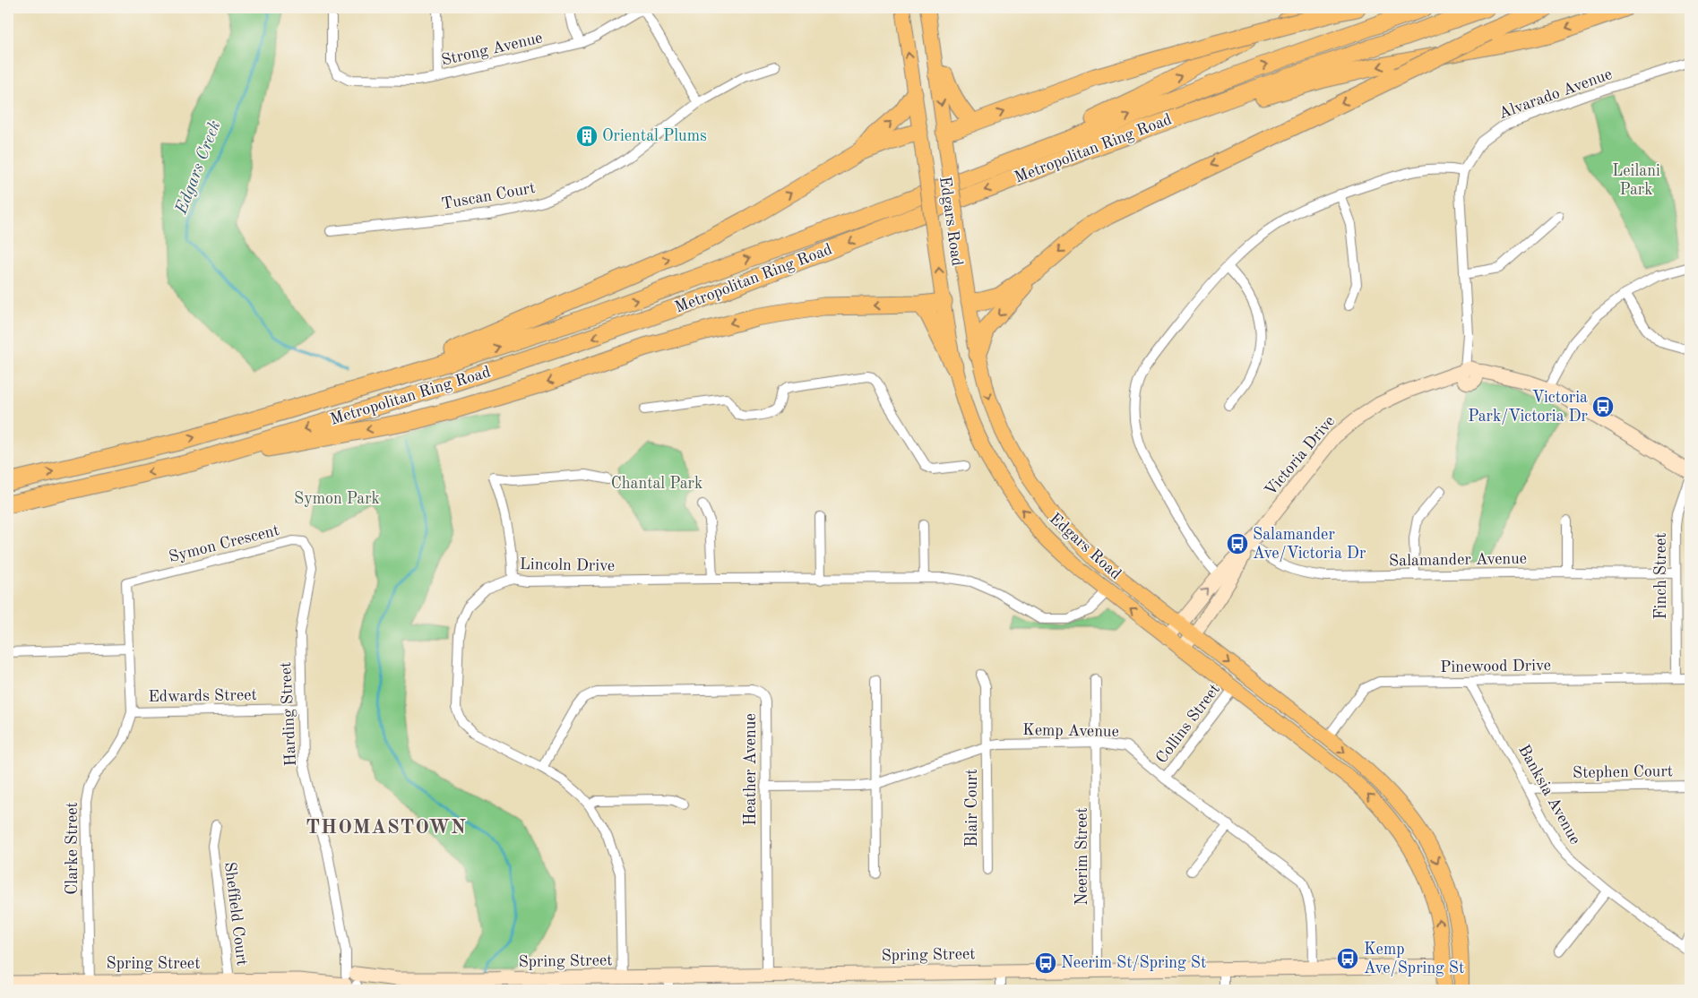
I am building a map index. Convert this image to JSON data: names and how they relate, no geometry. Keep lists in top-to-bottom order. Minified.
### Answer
{"streets":{"highway":["Metropolitan Ring Road"],"main road":["Edgars Road"],"street":["Strong Avenue","Alvarado Avenue","Tuscan Court","Victoria Drive","Symon Crescent","Salamander Avenue","Lincoln Drive","Finch Street","Pinewood Drive","Edwards Street","Harding Street","Collins Street","Kemp Avenue","Heather Avenue","Stephen Court","Banksia Avenue","Blair Court","Clarke Street","Neerim Street","Sheffield Court","Spring Street"]},"crossings":[["Alvarado Avenue","Victoria Drive"],["Edgars Road","Victoria Drive"],["Edgars Road","Lincoln Drive"],["Edgars Road","Pinewood Drive"],["Edgars Road","Collins Street"],["Edgars Road","Spring Street"],["Victoria Drive","Salamander Avenue"],["Symon Crescent","Harding Street"],["Symon Crescent","Clarke Street"],["Salamander Avenue","Finch Street"],["Lincoln Drive","Heather Avenue"],["Lincoln Drive","Spring Street"],["Finch Street","Pinewood Drive"],["Pinewood Drive","Banksia Avenue"],["Edwards Street","Harding Street"],["Edwards Street","Clarke Street"],["Harding Street","Spring Street"],["Collins Street","Kemp Avenue"],["Kemp Avenue","Heather Avenue"],["Kemp Avenue","Blair Court"],["Kemp Avenue","Neerim Street"],["Kemp Avenue","Spring Street"],["Heather Avenue","Spring Street"],["Stephen Court","Banksia Avenue"],["Clarke Street","Spring Street"],["Neerim Street","Spring Street"],["Sheffield Court","Spring Street"]],"districts":["THOMASTOWN"],"water":["Edgars Creek"],"parks":["Leilani Park","Chantal Park","Symon Park"],"places":{"building":["Oriental Plums"],"bus stop":["Victoria Park/Victoria Dr","Salamander Ave/Victoria Dr","Kemp Ave/Spring St","Neerim St/Spring St"]}}
